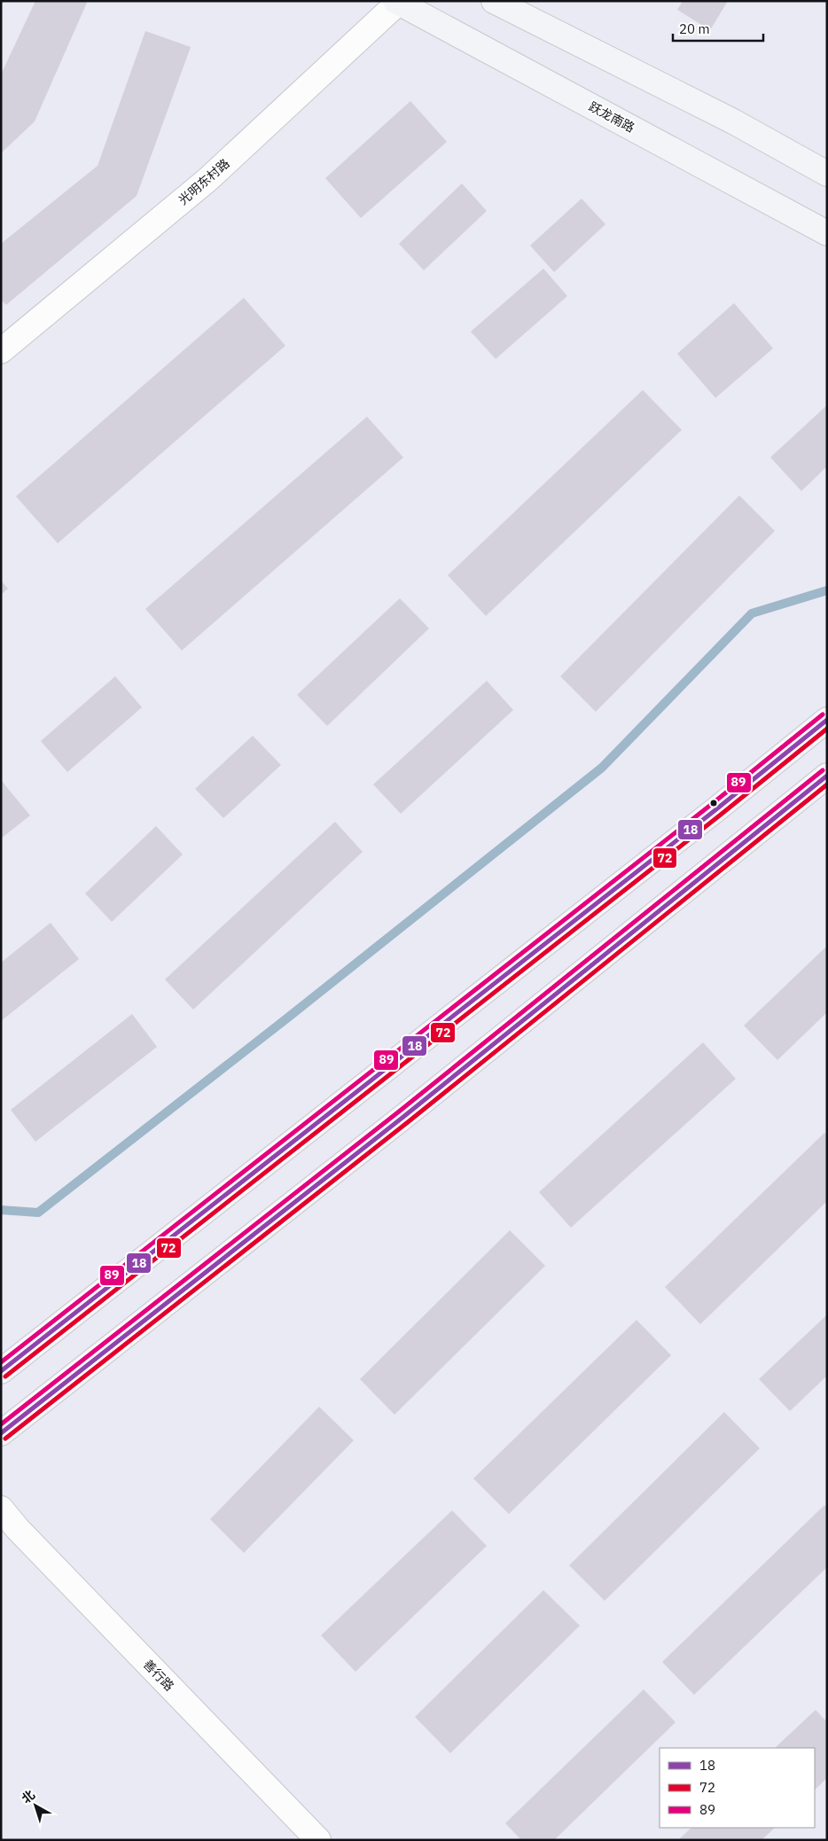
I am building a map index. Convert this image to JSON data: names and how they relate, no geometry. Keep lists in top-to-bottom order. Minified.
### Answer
{"streets":{"main road":["跃龙南路"],"street":["光明东村路","善行路"]},"crossings":[["跃龙南路","光明东村路"]],"lines":["transit line 89","transit line 18","transit line 72"],"legend":["18","72","89"],"scale_bar":"20 m","north":"top left"}
